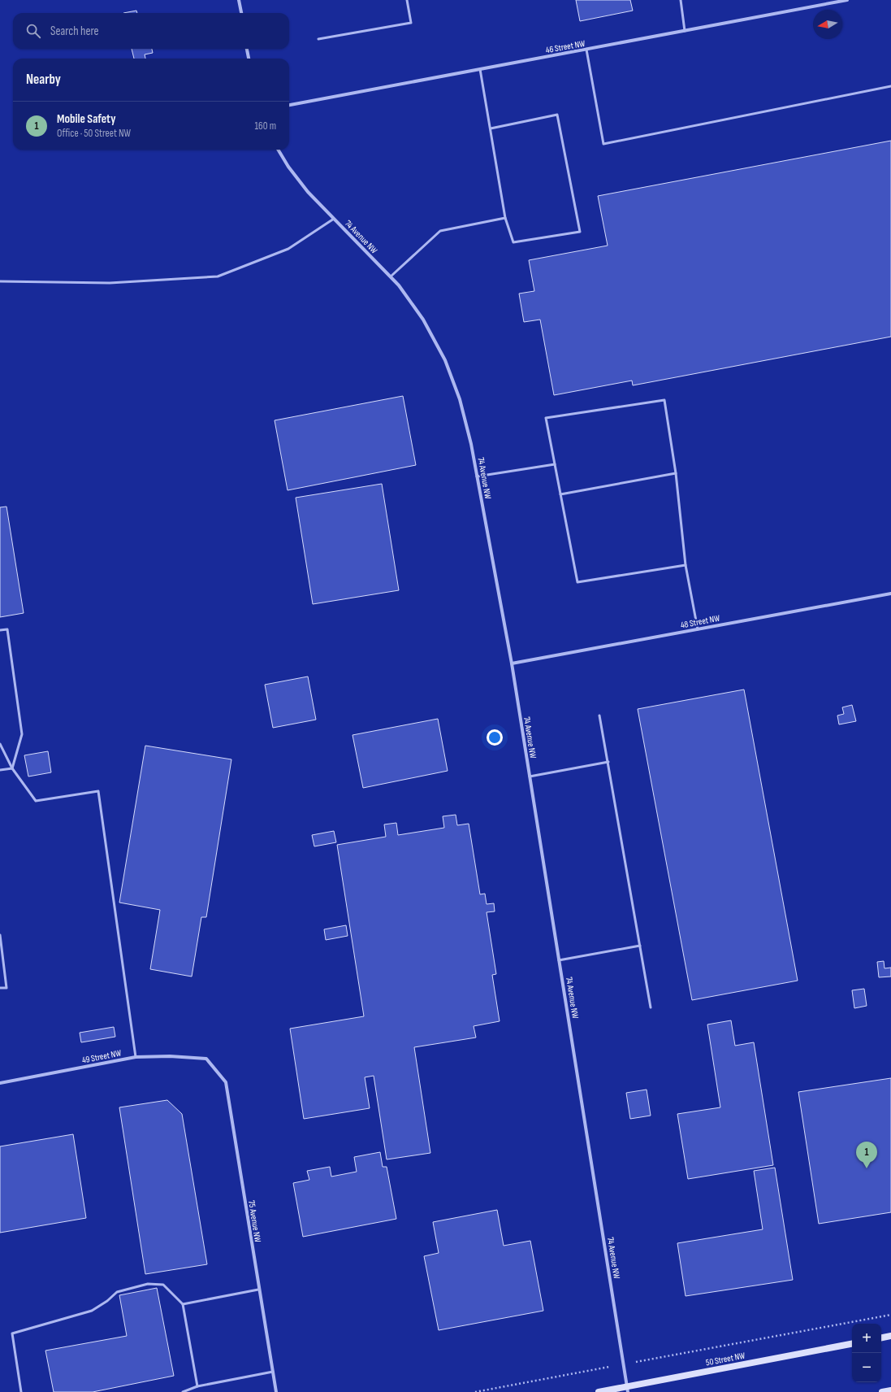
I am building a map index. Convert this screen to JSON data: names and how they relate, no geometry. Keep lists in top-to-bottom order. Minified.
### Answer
{"streets":{"main road":["50 Street NW"],"street":["46 Street NW","74 Avenue NW","48 Street NW","49 Street NW","75 Avenue NW"]},"crossings":[["74 Avenue NW","48 Street NW"],["74 Avenue NW","50 Street NW"],["49 Street NW","75 Avenue NW"]],"north":"left","page":{"search":"Search here","heading":"Nearby","list":[{"mark":"1","name":"Mobile Safety","note":"Office · 50 Street NW","value":"160 m"}],"pins":"1","map_buttons":["+","−"]}}
